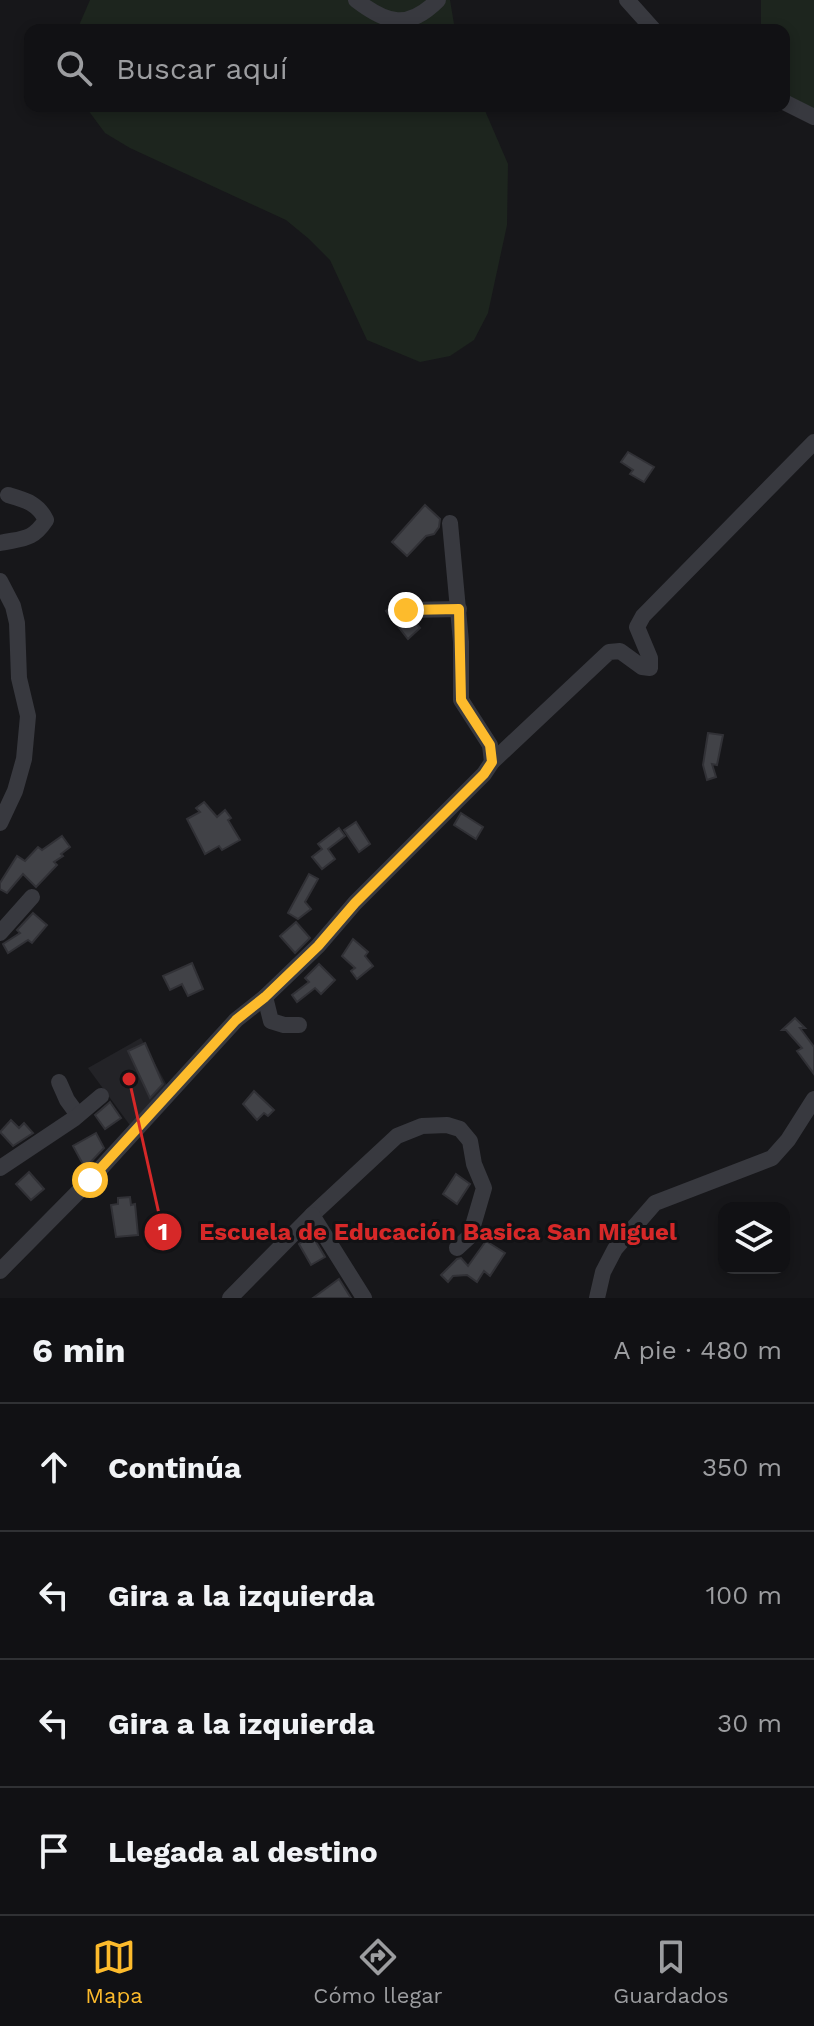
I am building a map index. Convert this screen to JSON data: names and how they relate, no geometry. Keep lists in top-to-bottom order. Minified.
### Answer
{"places":["Escuela de Educación Basica San Miguel"],"page":{"search":"Buscar aquí","heading":["6 min","A pie · 480 m"],"list":[["Continúa","350 m"],["Gira a la izquierda","100 m"],["Gira a la izquierda","30 m"],"Llegada al destino"],"nav":["Mapa","Cómo llegar","Guardados"]}}
